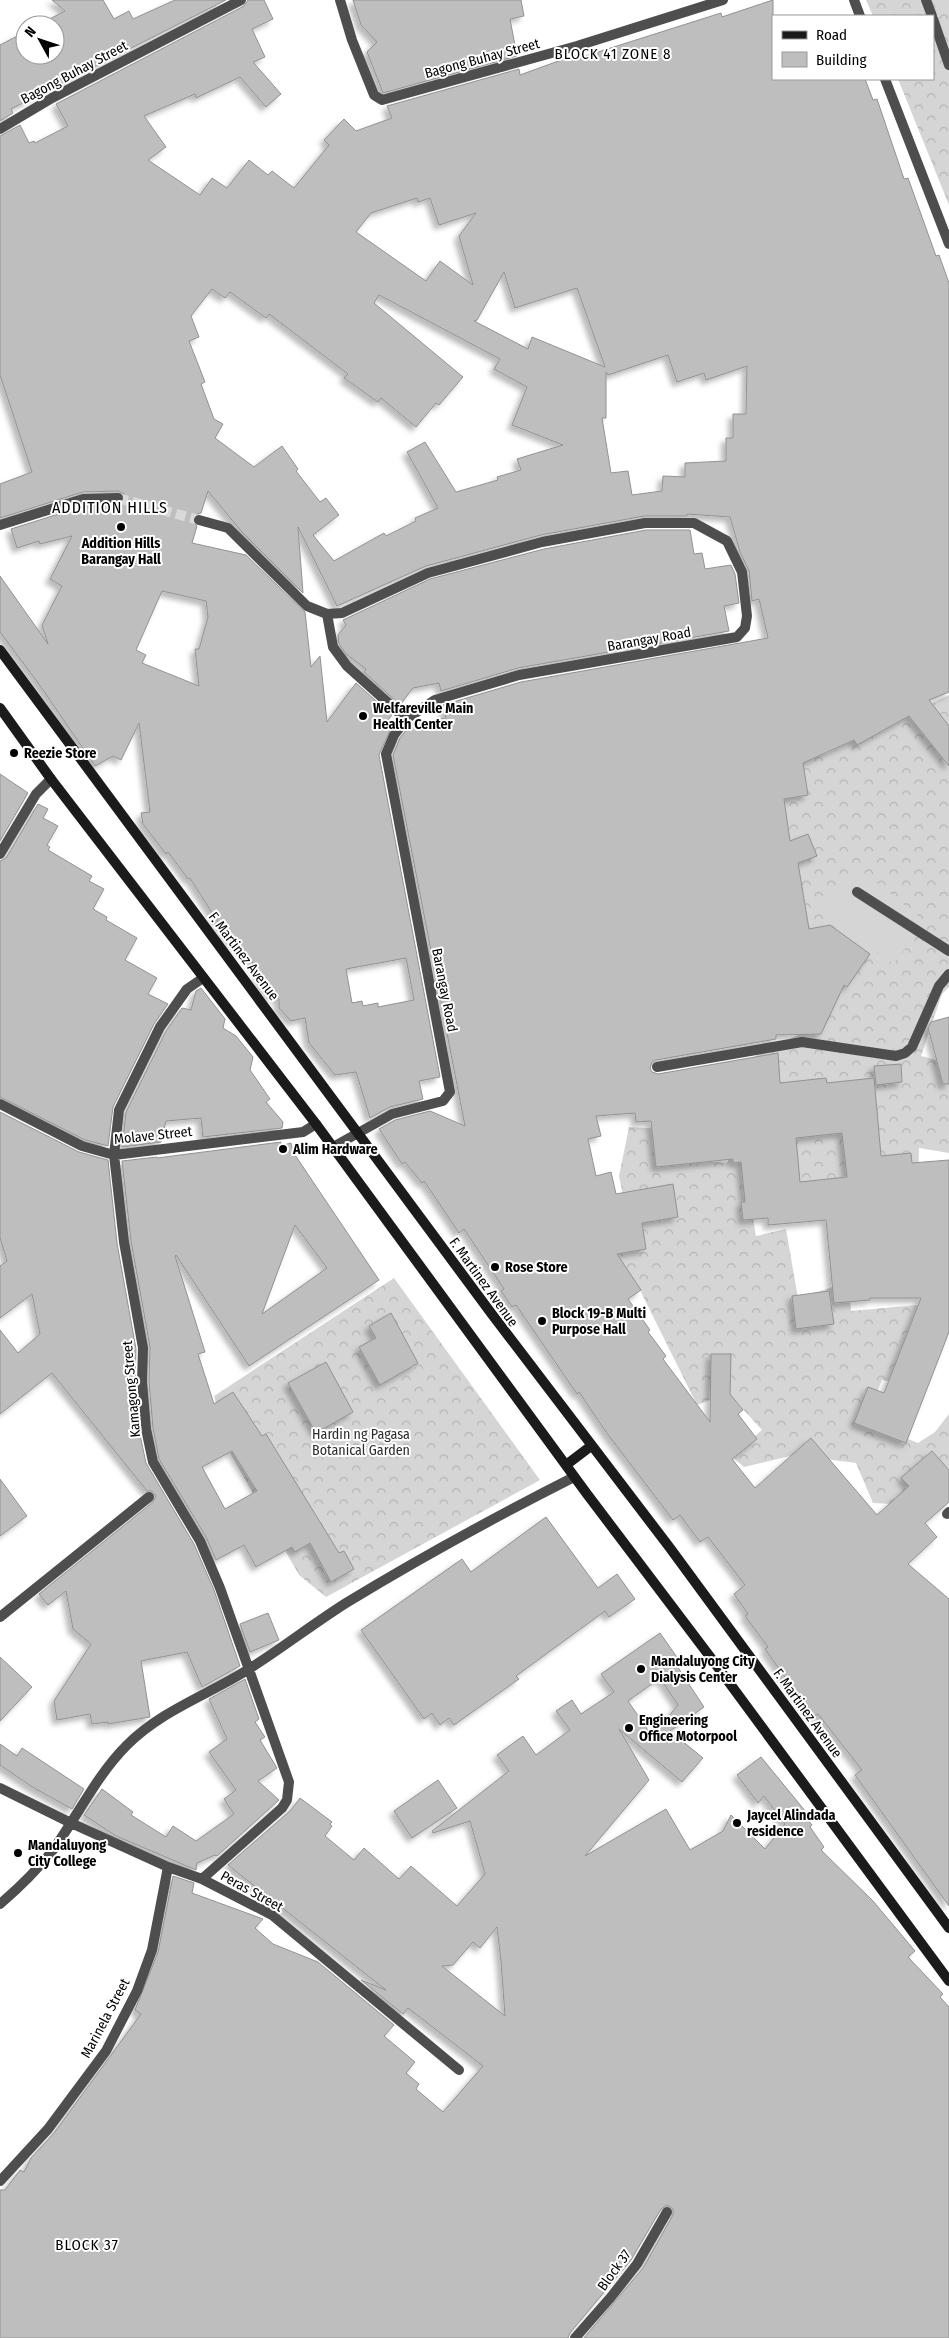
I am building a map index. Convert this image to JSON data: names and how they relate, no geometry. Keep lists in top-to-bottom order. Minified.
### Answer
{"streets":{"main road":["F. Martinez Avenue"],"street":["Bagong Buhay Street","Barangay Road","Molave Street","Kamagong Street","Peras Street","Marinela Street","Block 37"]},"crossings":[["Barangay Road","F. Martinez Avenue"],["Molave Street","Kamagong Street"],["Kamagong Street","Peras Street"],["Peras Street","Marinela Street"]],"districts":["BLOCK 41 ZONE 8","ADDITION HILLS","BLOCK 37"],"parks":["Hardin ng Pagasa Botanical Garden"],"places":["Addition Hills Barangay Hall","Welfareville Main Health Center","Reezie Store","Alim Hardware","Rose Store","Block 19-B Multi Purpose Hall","Mandaluyong City Dialysis Center","Engineering Office Motorpool","Jaycel Alindada residence","Mandaluyong City College"],"legend":["Road","Building"],"north":"top left"}
